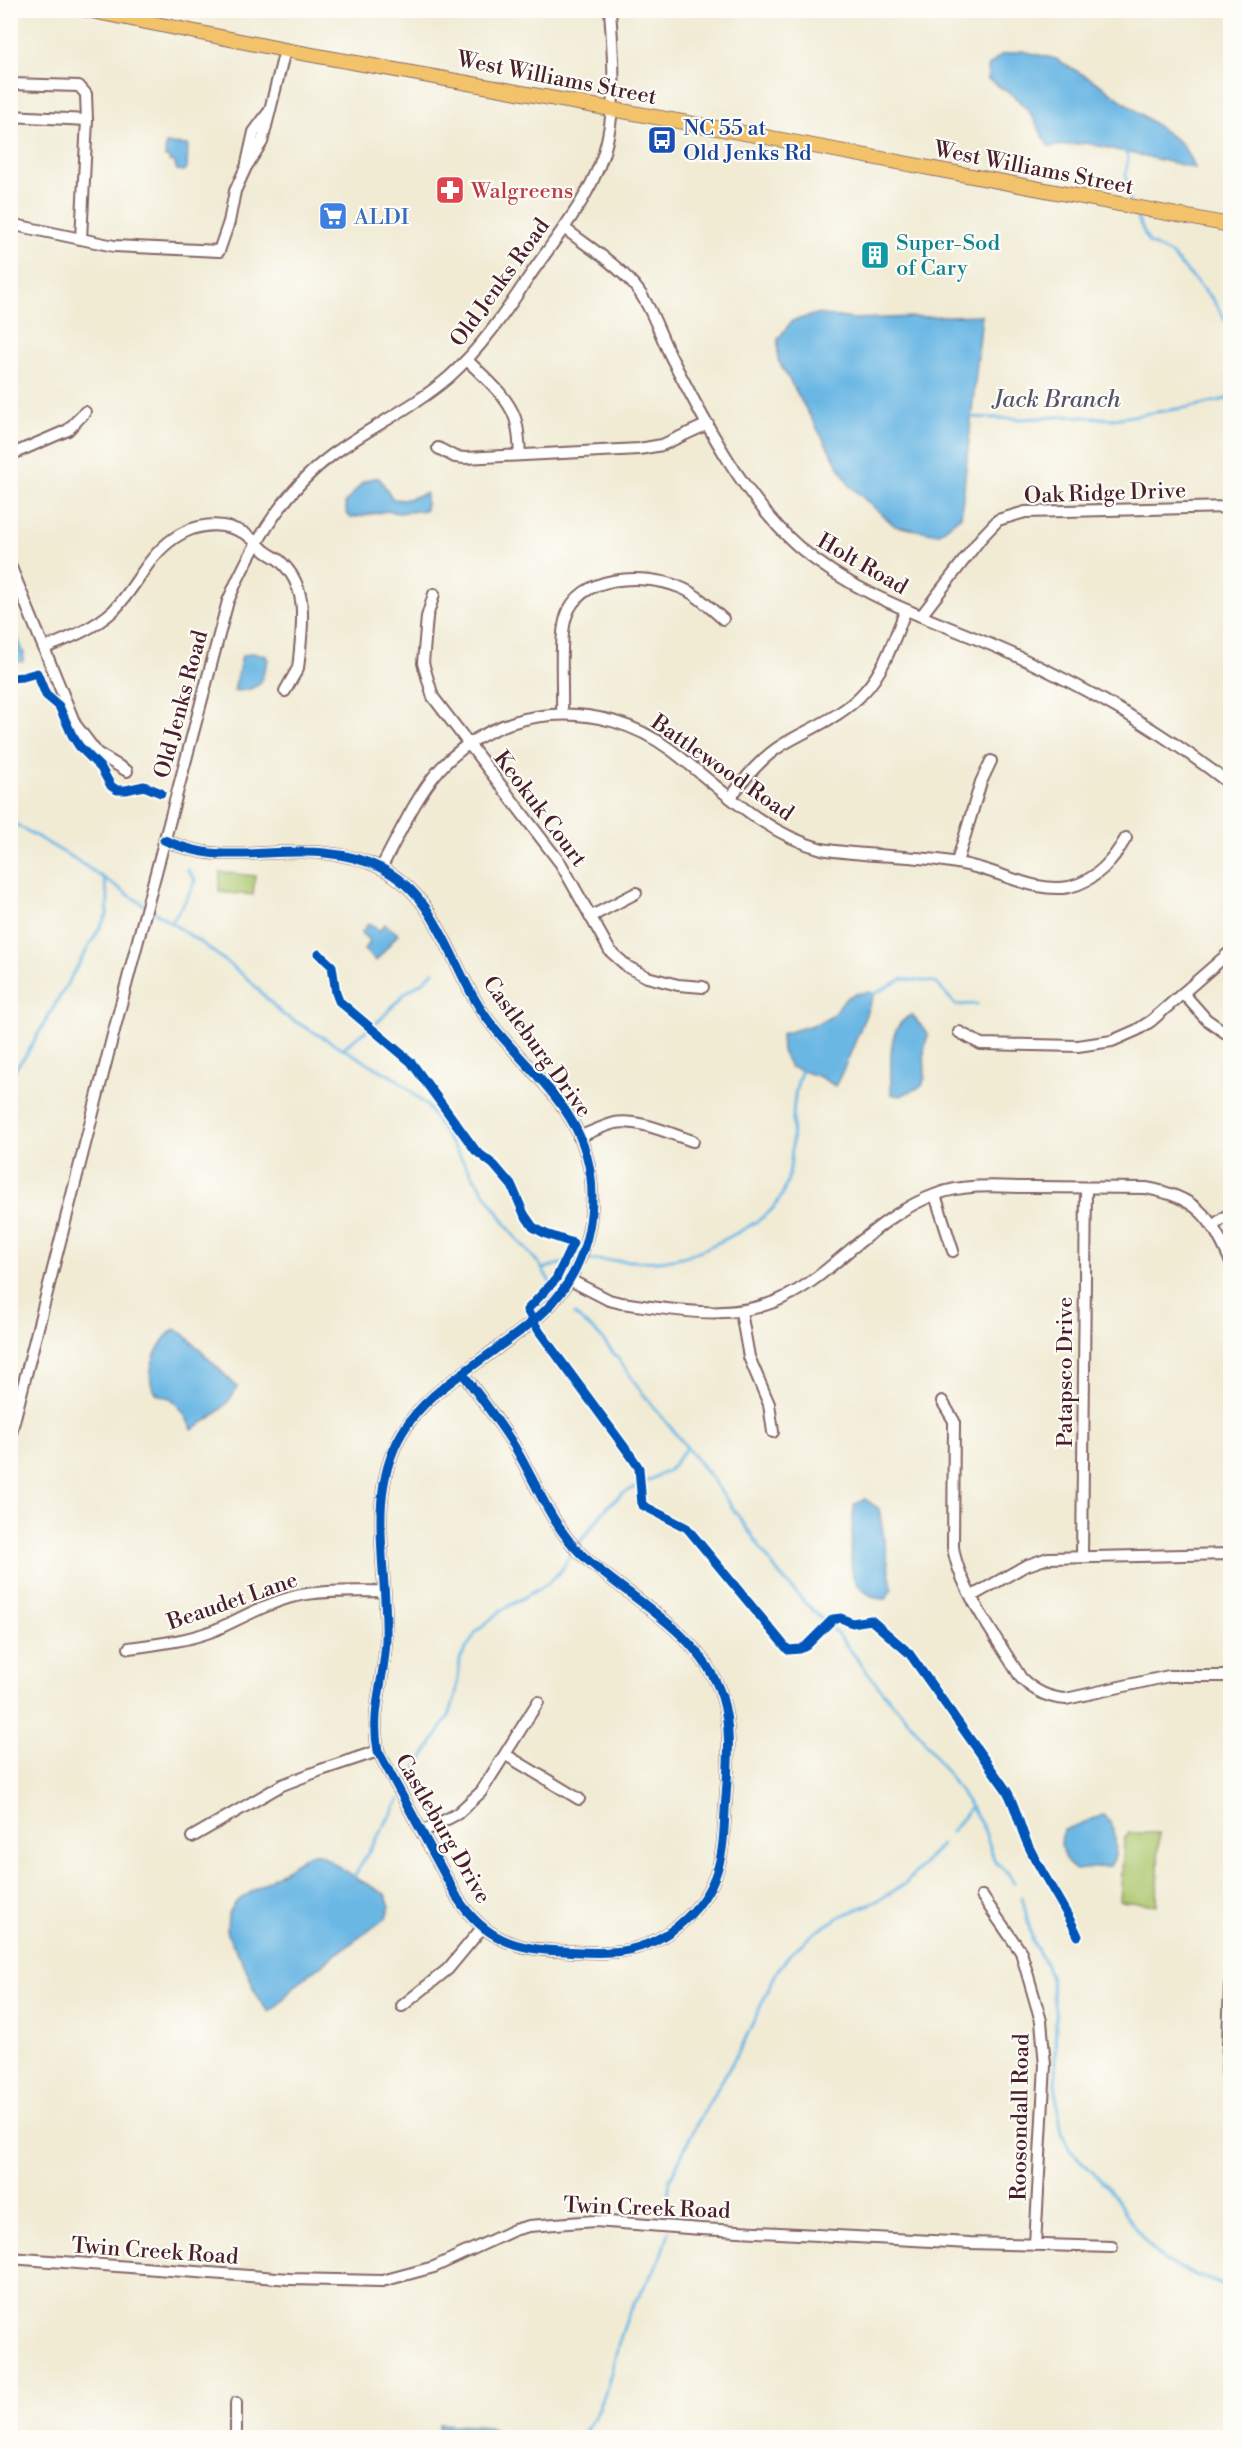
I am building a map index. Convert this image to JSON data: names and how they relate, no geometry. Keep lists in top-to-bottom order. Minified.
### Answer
{"streets":{"main road":["West Williams Street"],"street":["Old Jenks Road","Oak Ridge Drive","Holt Road","Battlewood Road","Keokuk Court","Castleburg Drive","Patapsco Drive","Beaudet Lane","Roosondall Road","Twin Creek Road"]},"crossings":[["West Williams Street","Old Jenks Road"],["Old Jenks Road","Holt Road"],["Old Jenks Road","Castleburg Drive"],["Oak Ridge Drive","Holt Road"],["Battlewood Road","Keokuk Court"],["Battlewood Road","Castleburg Drive"],["Castleburg Drive","Beaudet Lane"],["Roosondall Road","Twin Creek Road"]],"water":["Jack Branch"],"places":{"bus stop":["NC 55 at Old Jenks Rd"],"pharmacy":["Walgreens"],"supermarket":["ALDI"],"building":["Super-Sod of Cary"]}}
